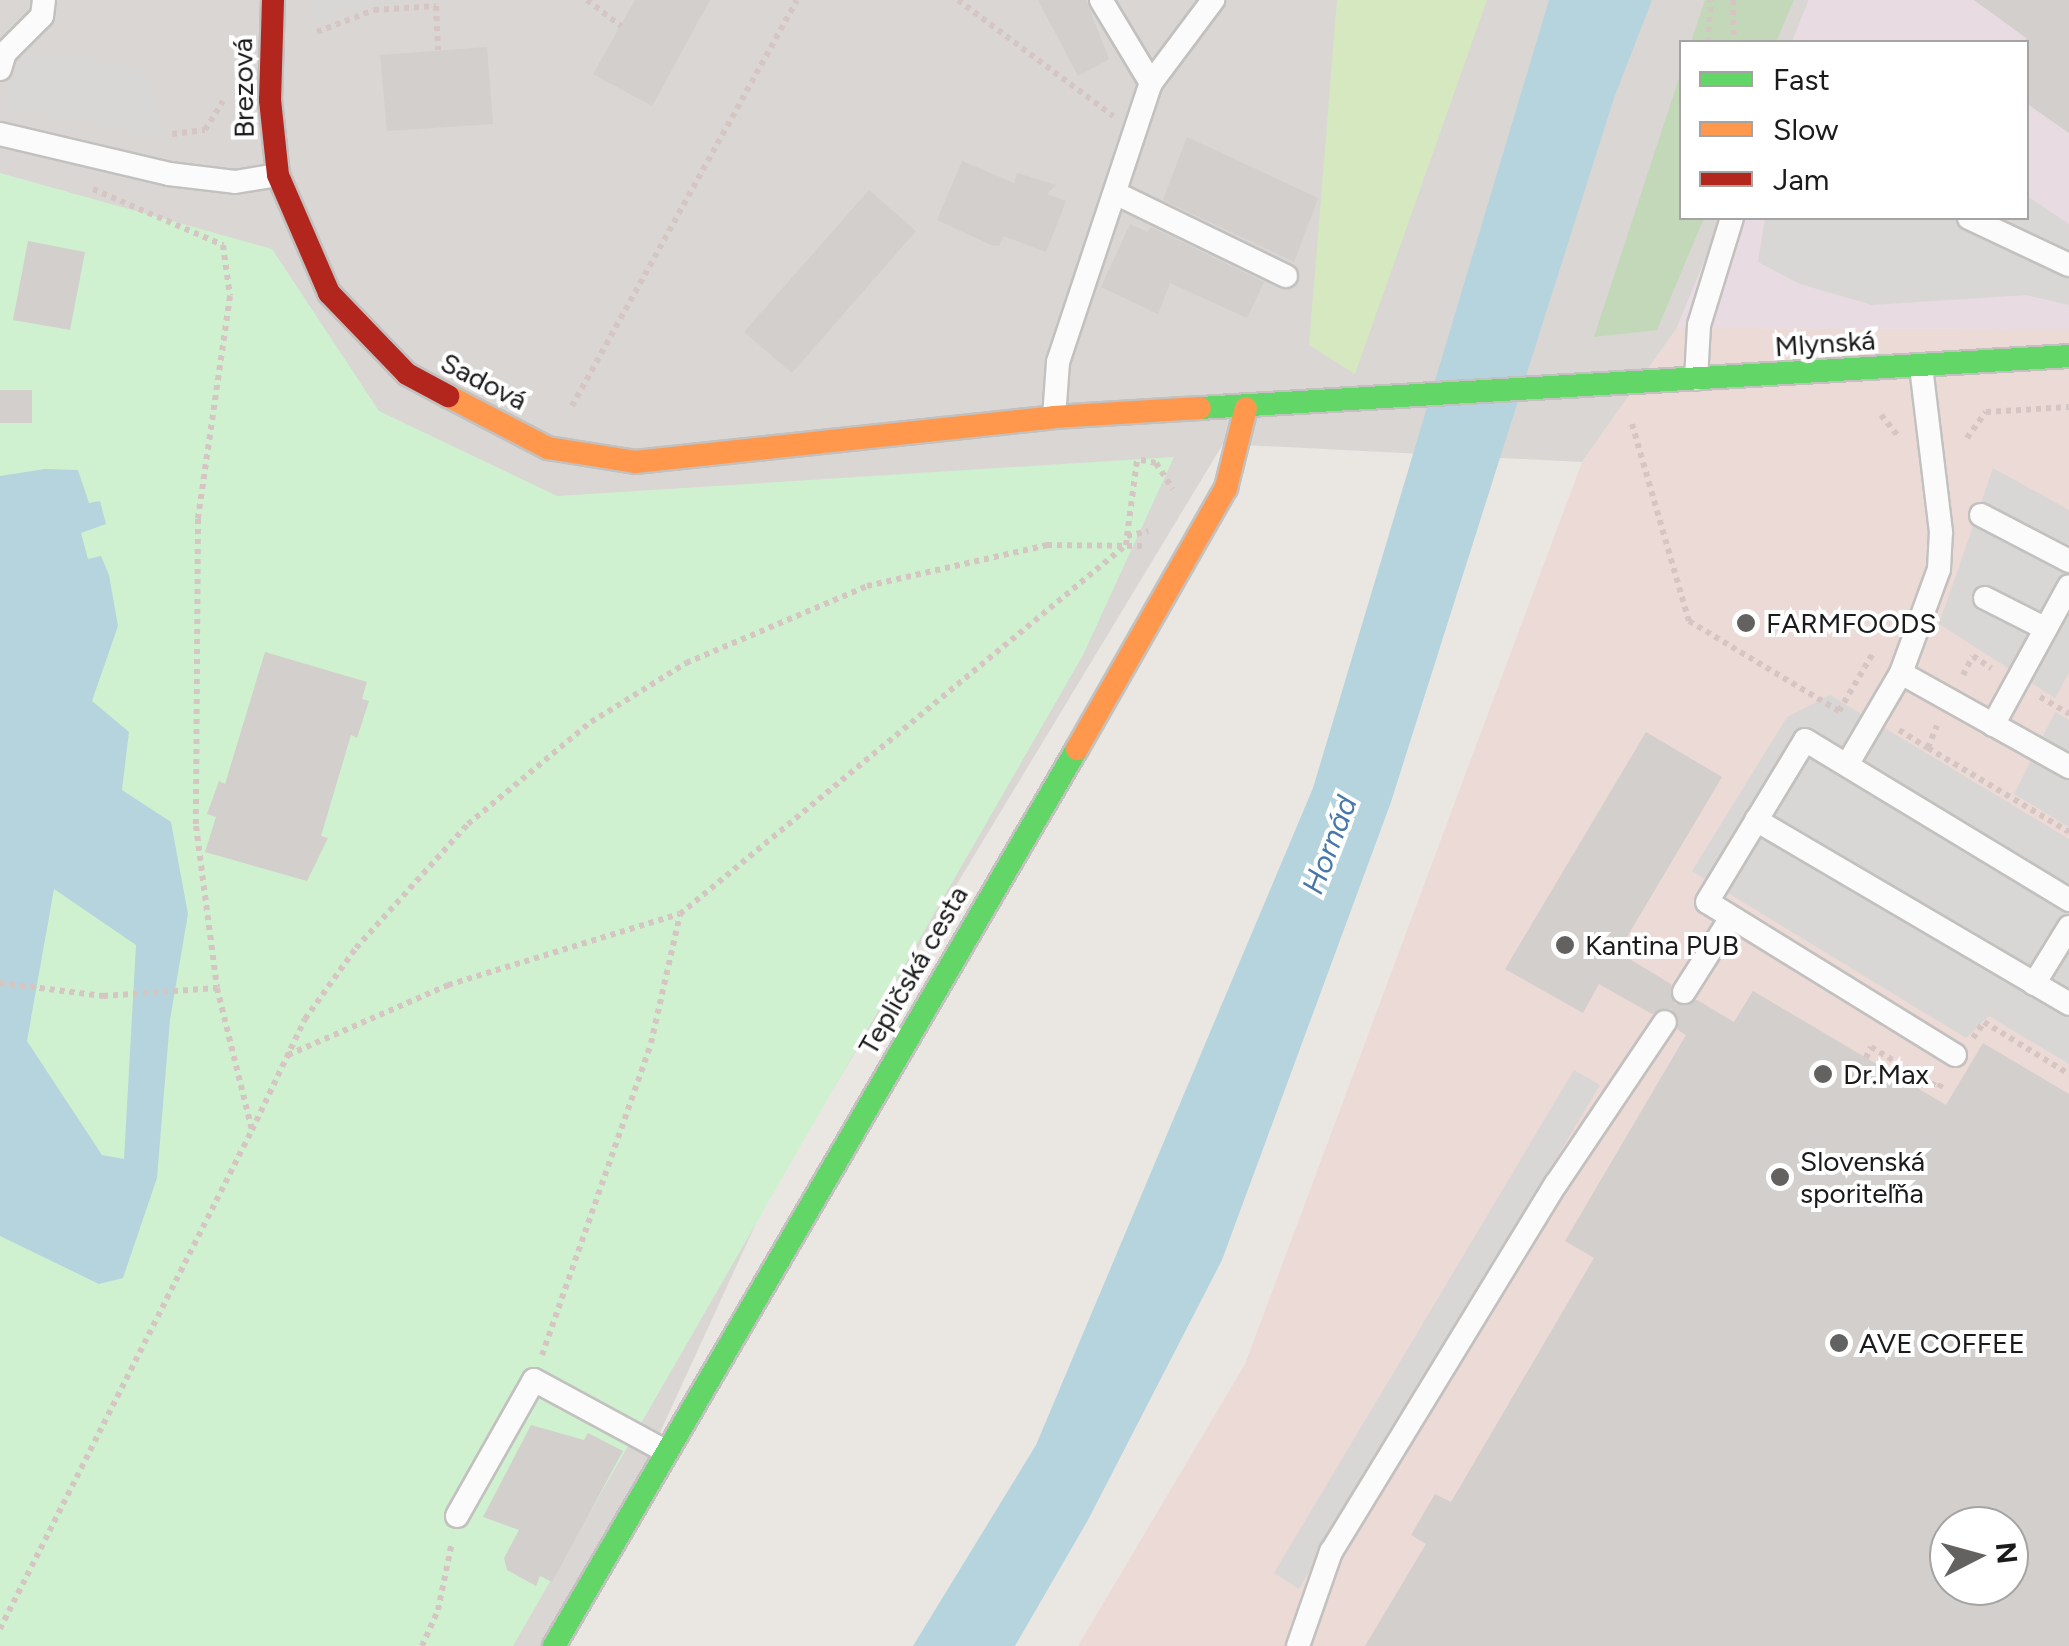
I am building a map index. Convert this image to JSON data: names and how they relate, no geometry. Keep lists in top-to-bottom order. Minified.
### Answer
{"streets":{"street":["Brezová","Mlynská","Sadová","Tepličská cesta"]},"crossings":[["Brezová","Sadová"],["Mlynská","Sadová"],["Mlynská","Tepličská cesta"],["Sadová","Tepličská cesta"]],"water":["Hornád"],"places":["FARMFOODS","Kantina PUB","Dr.Max","Slovenská sporiteľňa","AVE COFFEE"],"legend":["Fast","Slow","Jam"],"north":"right"}
